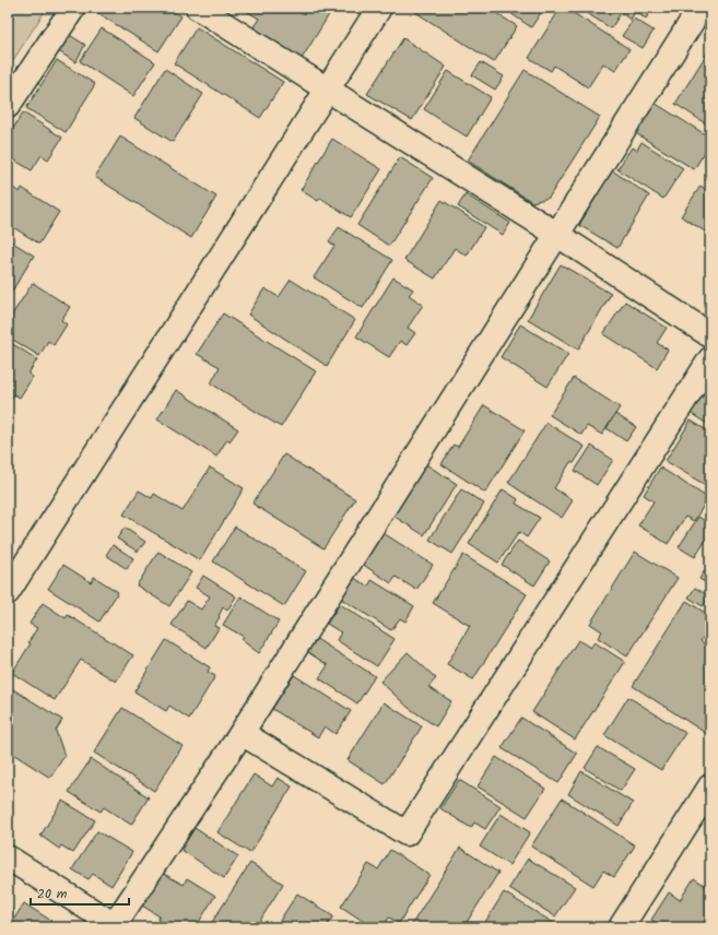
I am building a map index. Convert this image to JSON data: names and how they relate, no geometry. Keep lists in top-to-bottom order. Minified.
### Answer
{"scale_bar":"20 m"}
